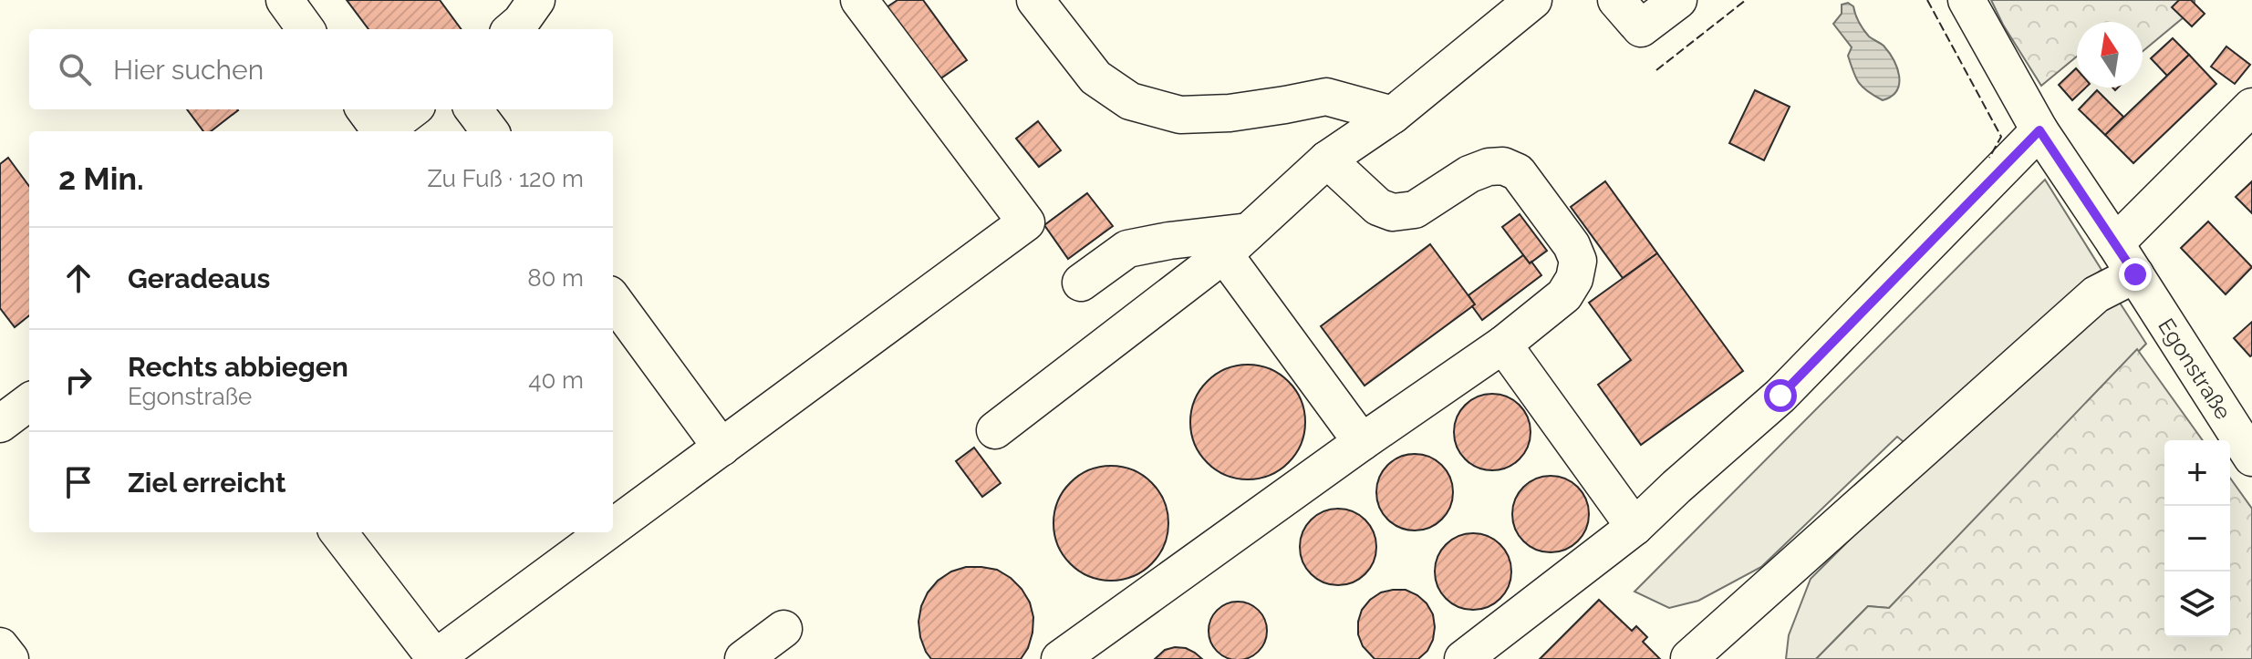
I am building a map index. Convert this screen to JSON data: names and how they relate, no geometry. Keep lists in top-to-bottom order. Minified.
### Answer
{"streets":{"street":["Egonstraße"]},"north":"top","page":{"search":"Hier suchen","heading":["2 Min.","Zu Fuß · 120 m"],"list":[["Geradeaus","80 m"],["Rechts abbiegen","Egonstraße","40 m"],"Ziel erreicht"],"map_buttons":["+","−"]}}
